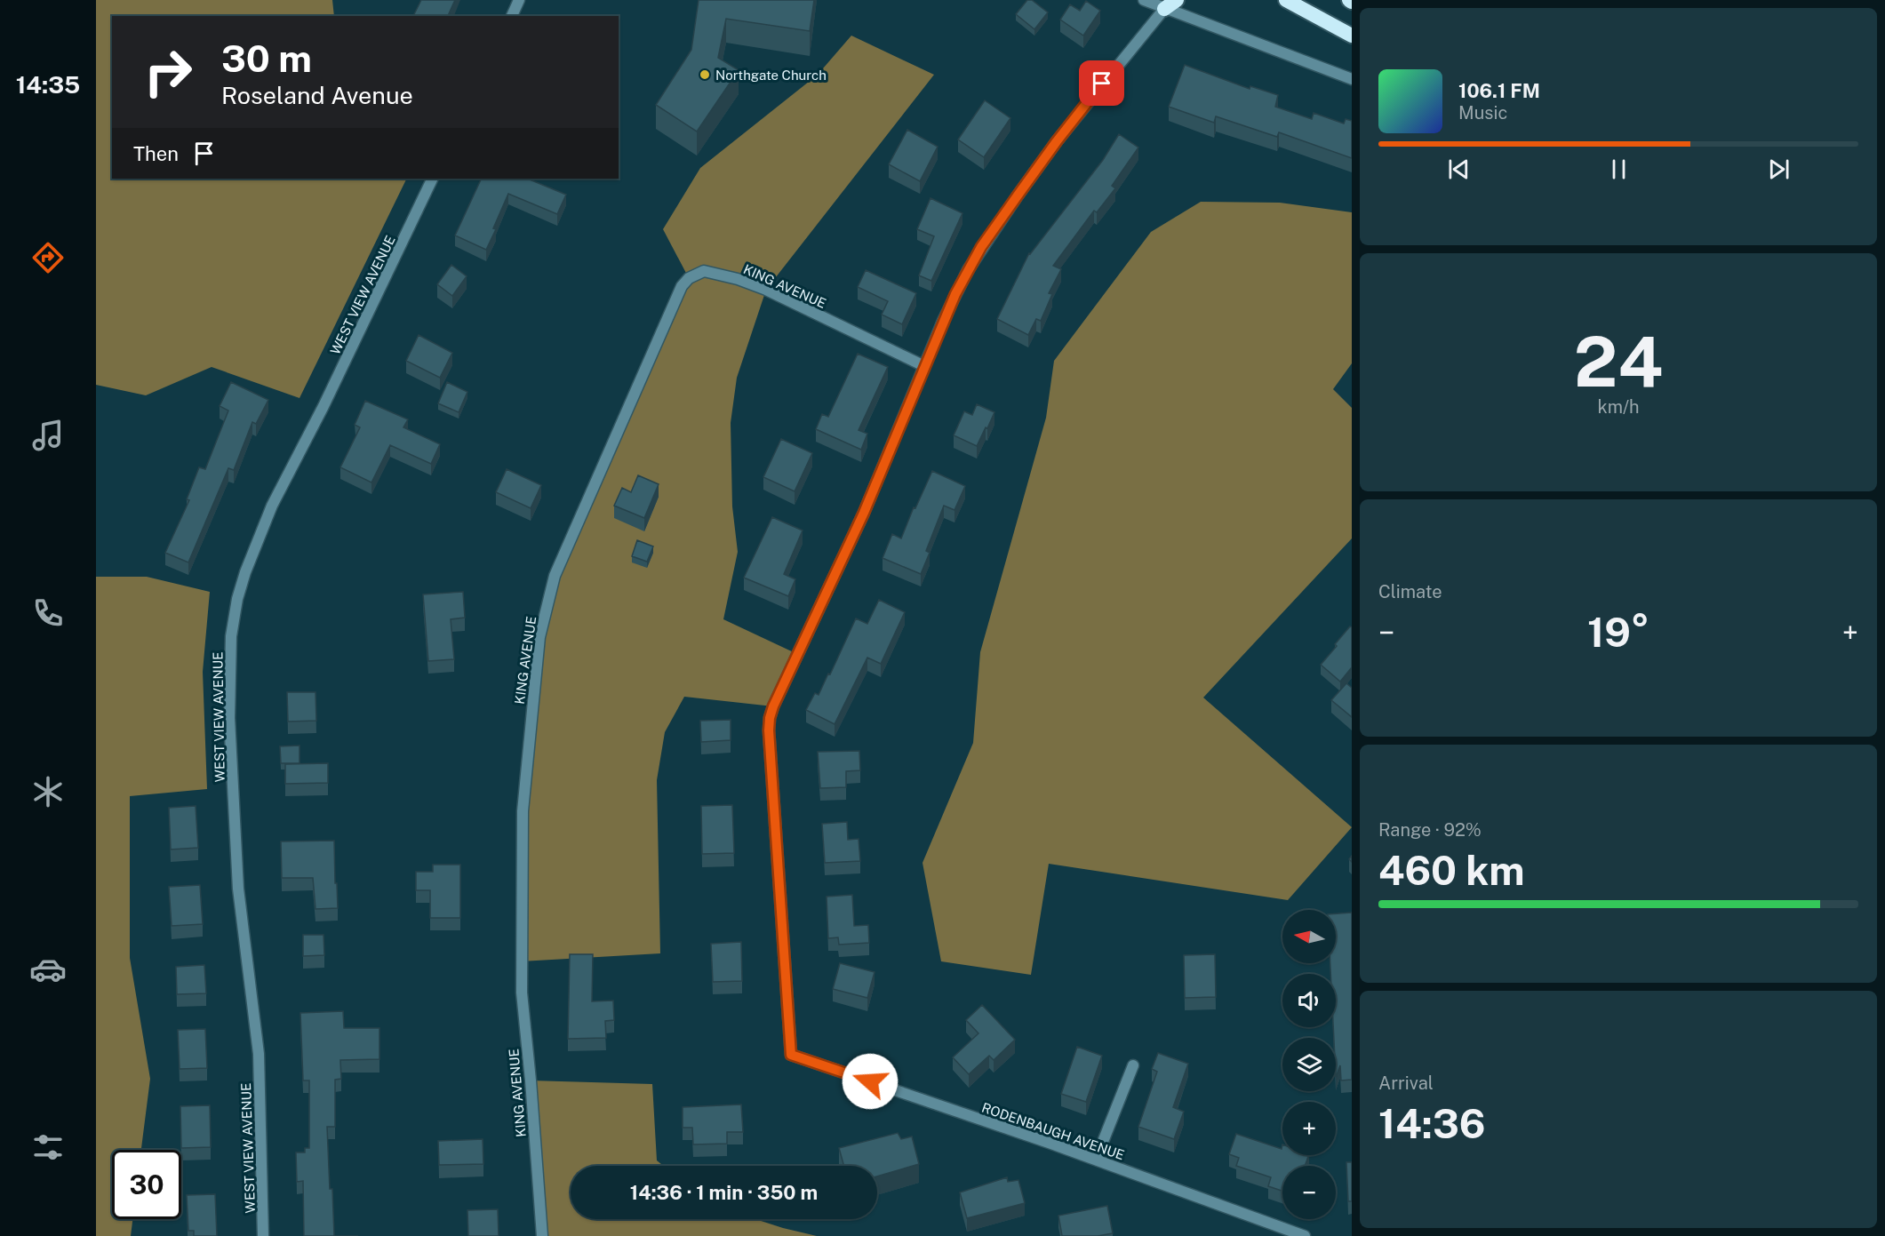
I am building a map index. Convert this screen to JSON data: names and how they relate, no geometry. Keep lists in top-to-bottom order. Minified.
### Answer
{"streets":{"street":["KING AVENUE","WEST VIEW AVENUE","RODENBAUGH AVENUE"]},"crossings":[["KING AVENUE","RODENBAUGH AVENUE"]],"places":["Northgate Church"],"north":"left","page":{"tabs":"14:35","turn":["30 m","Roseland Avenue"],"song":["106.1 FM","Music"],"then":"Then","tile":[["24","km/h"],"Climate",["Range · 92%","460 km"],["Arrival","14:36"]],"heat":["−","19°","+"],"map_buttons":["+","−"],"limit":"30","trip":"14:36 · 1 min · 350 m"}}
